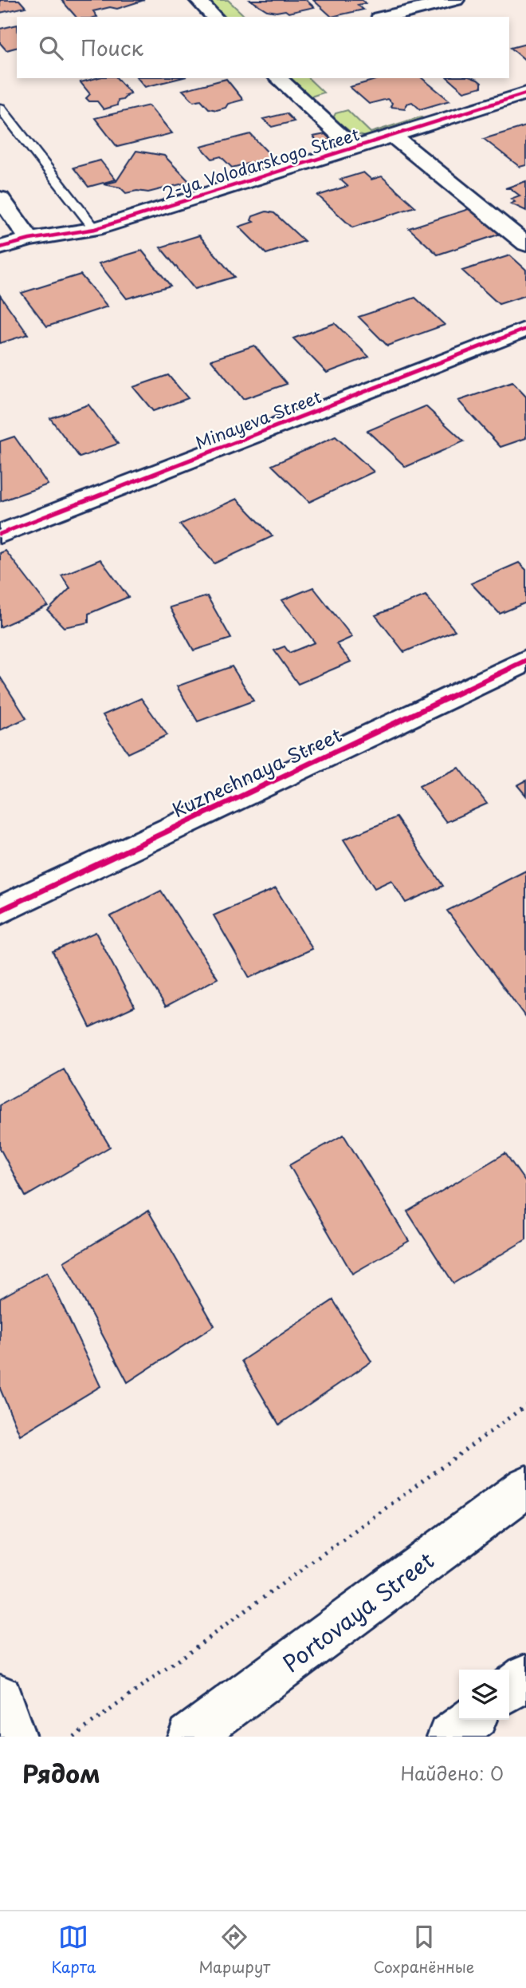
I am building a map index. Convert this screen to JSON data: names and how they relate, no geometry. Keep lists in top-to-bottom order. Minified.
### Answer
{"streets":{"street":["2-ya Volodarskogo Street","Minayeva Street","Kuznechnaya Street","Portovaya Street"]},"page":{"search":"Поиск","heading":["Рядом","Найдено: 0"],"nav":["Карта","Маршрут","Сохранённые"]}}
